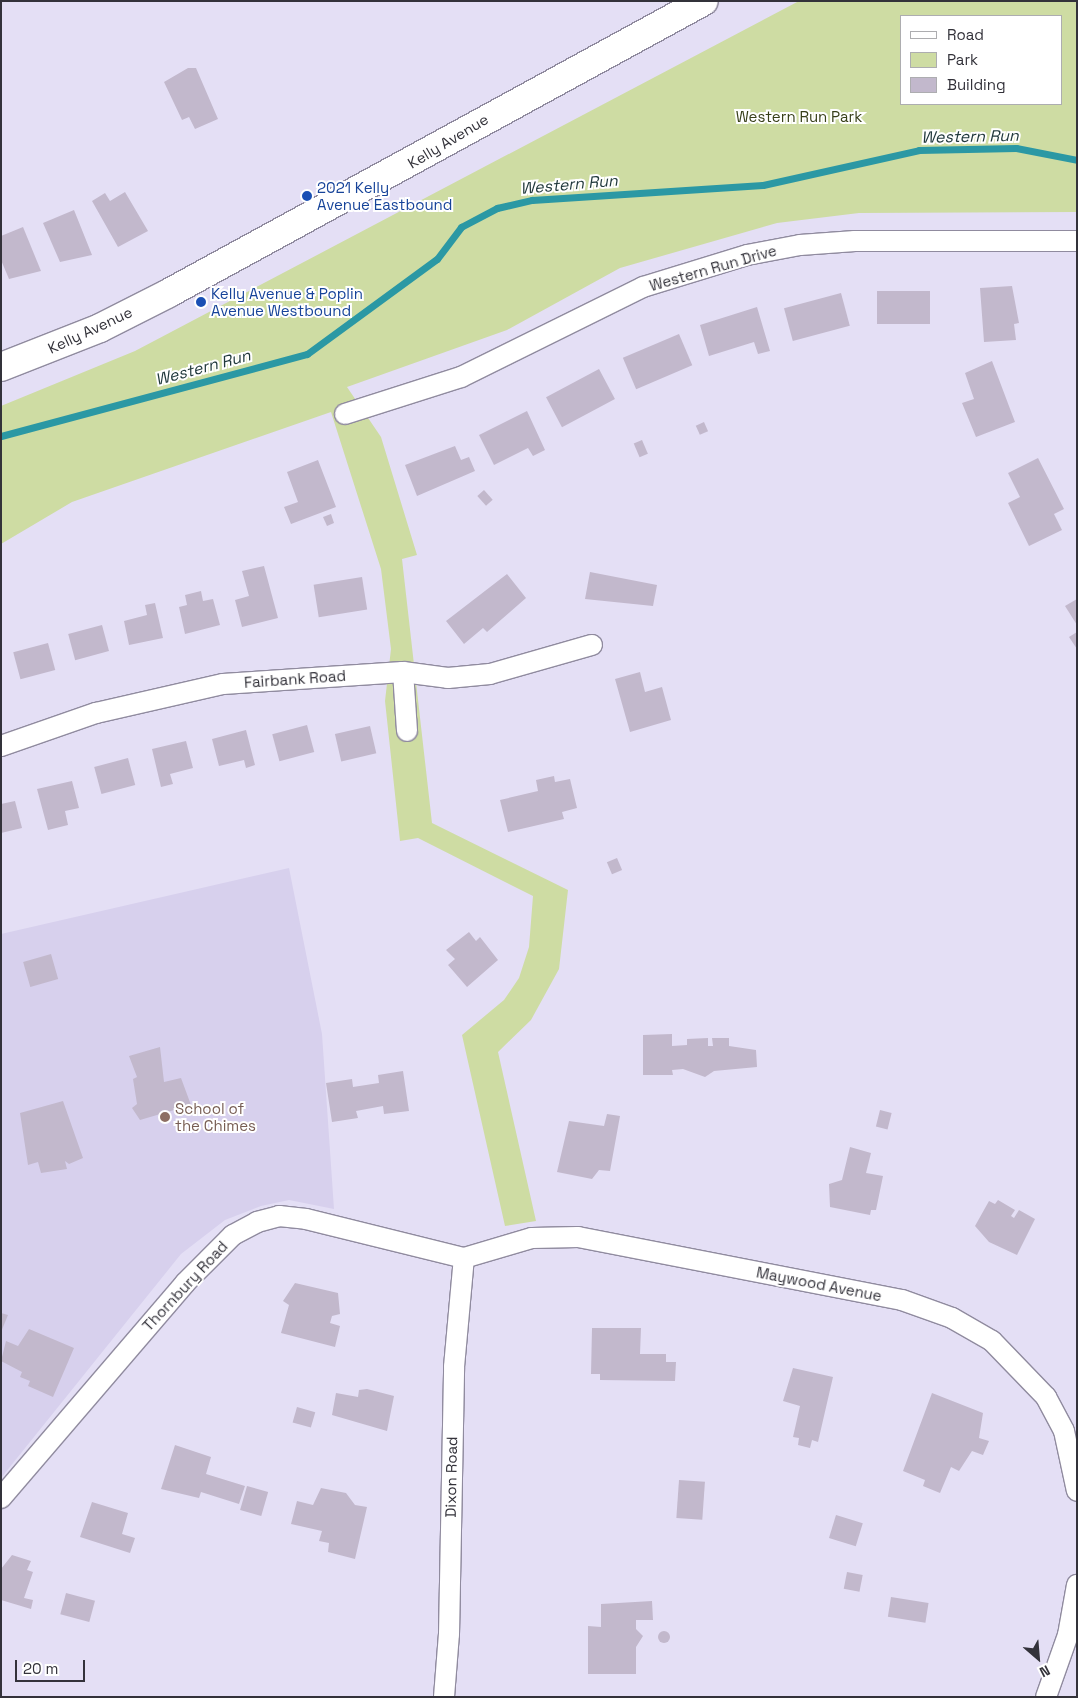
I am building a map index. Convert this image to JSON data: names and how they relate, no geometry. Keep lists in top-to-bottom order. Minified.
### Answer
{"streets":{"main road":["Kelly Avenue"],"street":["Western Run Drive","Fairbank Road","Maywood Avenue","Thornbury Road","Dixon Road"]},"crossings":[["Maywood Avenue","Thornbury Road"],["Maywood Avenue","Dixon Road"],["Thornbury Road","Dixon Road"]],"water":["Western Run"],"parks":["Western Run Park"],"places":["2021 Kelly Avenue Eastbound","Kelly Avenue & Poplin Avenue Westbound","School of the Chimes"],"legend":["Road","Park","Building"],"scale_bar":"20 m","north":"bottom right"}
